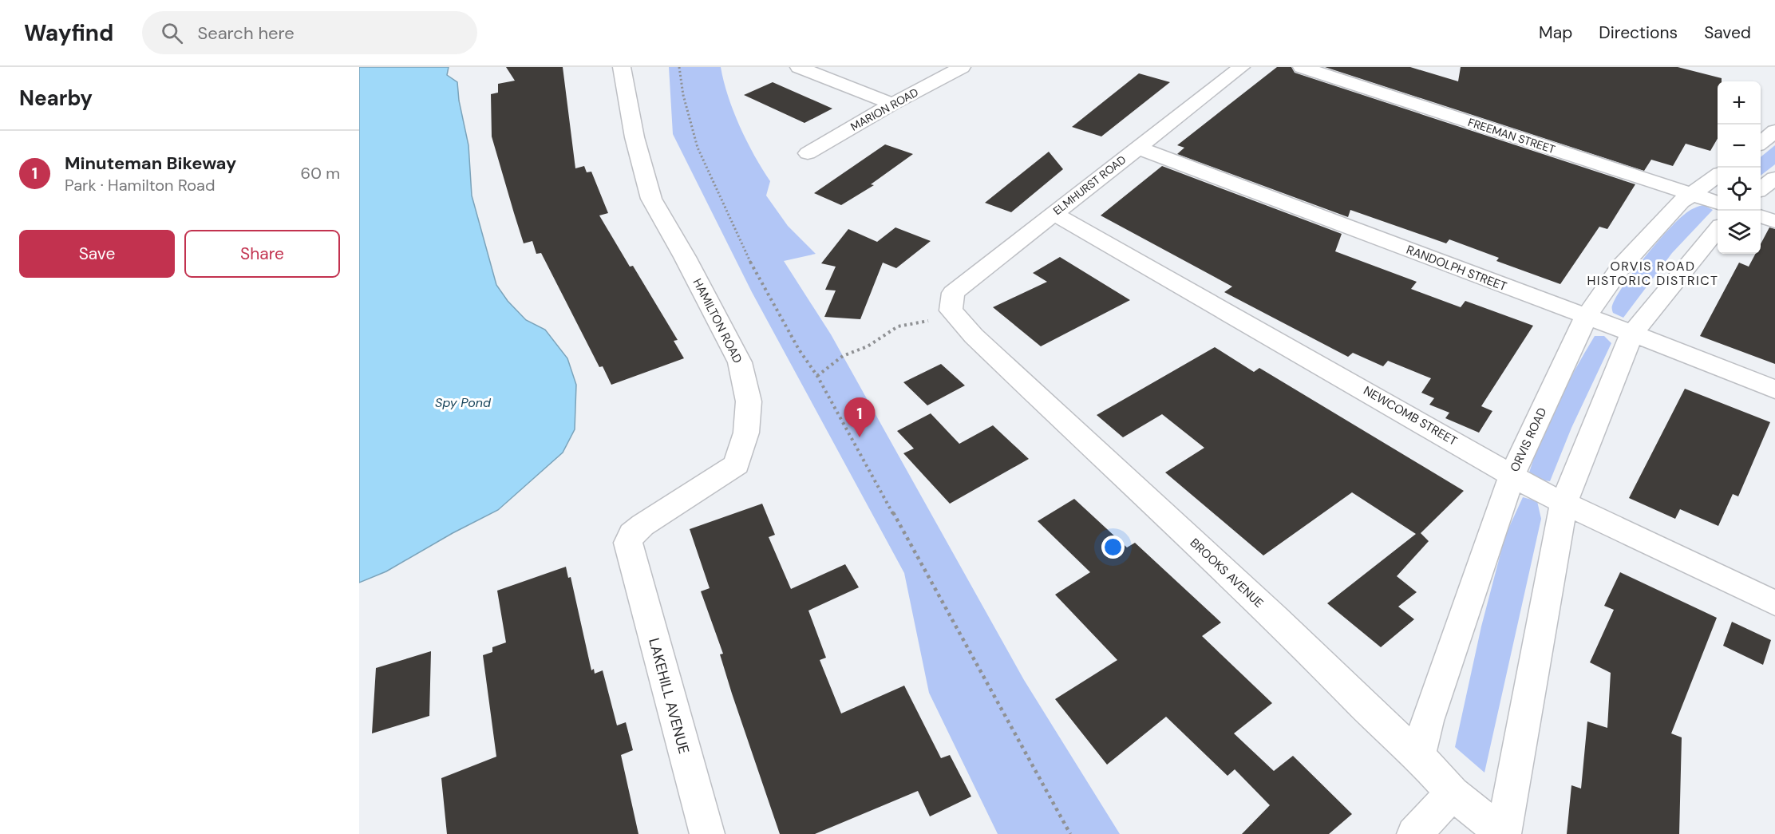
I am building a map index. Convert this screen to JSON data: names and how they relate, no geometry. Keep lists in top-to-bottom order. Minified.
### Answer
{"streets":{"street":["MARION ROAD","FREEMAN STREET","ELMHURST ROAD","RANDOLPH STREET","HAMILTON ROAD","NEWCOMB STREET","ORVIS ROAD","BROOKS AVENUE","LAKEHILL AVENUE"]},"crossings":[["FREEMAN STREET","ORVIS ROAD"],["ELMHURST ROAD","RANDOLPH STREET"],["ELMHURST ROAD","NEWCOMB STREET"],["ELMHURST ROAD","BROOKS AVENUE"],["RANDOLPH STREET","ORVIS ROAD"],["HAMILTON ROAD","LAKEHILL AVENUE"],["NEWCOMB STREET","ORVIS ROAD"],["ORVIS ROAD","BROOKS AVENUE"]],"districts":["ORVIS ROAD HISTORIC DISTRICT"],"water":["Spy Pond"],"page":{"header":"Wayfind","search":"Search here","nav":["Map","Directions","Saved"],"heading":"Nearby","map_buttons":["+","−"],"list":[{"mark":"1","name":"Minuteman Bikeway","note":"Park · Hamilton Road","value":"60 m"}],"buttons":["Save","Share"],"pins":"1"}}
